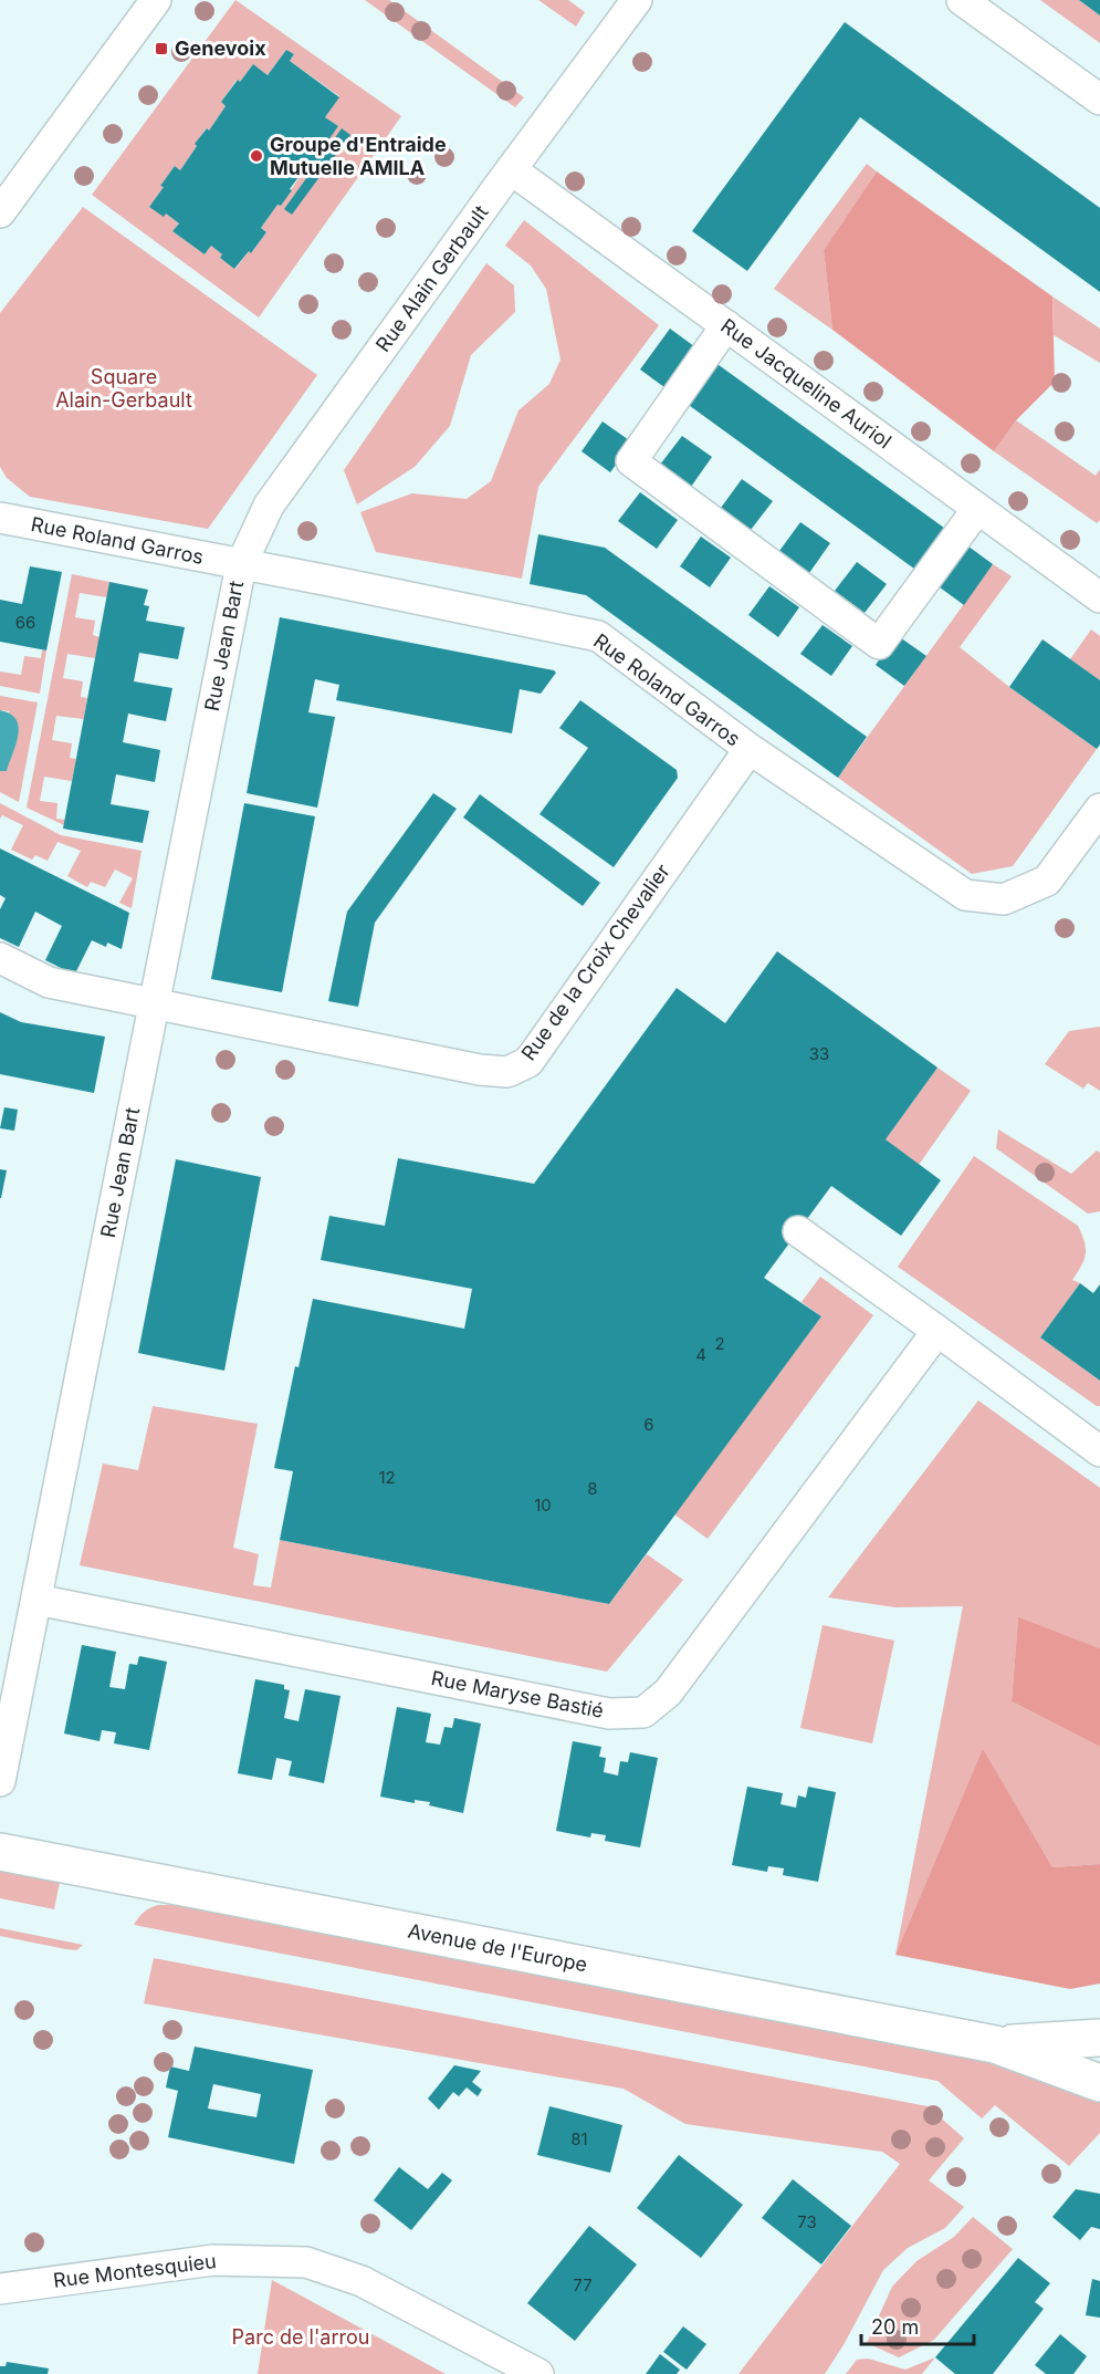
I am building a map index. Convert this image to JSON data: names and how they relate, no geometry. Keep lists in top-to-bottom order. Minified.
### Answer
{"streets":{"street":["Rue Alain Gerbault","Rue Jacqueline Auriol","Rue Roland Garros","Rue Jean Bart","Rue de la Croix Chevalier","Rue Maryse Bastié","Avenue de l'Europe","Rue Montesquieu"]},"crossings":[["Rue Alain Gerbault","Rue Jacqueline Auriol"],["Rue Alain Gerbault","Rue Roland Garros"],["Rue Alain Gerbault","Rue Jean Bart"],["Rue Roland Garros","Rue Jean Bart"],["Rue Roland Garros","Rue de la Croix Chevalier"],["Rue Jean Bart","Rue de la Croix Chevalier"],["Rue Jean Bart","Rue Maryse Bastié"]],"parks":["Square Alain-Gerbault","Parc de l'arrou"],"places":{"transit":["Genevoix"],"other":["Groupe d'Entraide Mutuelle AMILA"]},"house_numbers":["66","33","2","4","6","12","8","10","81","73","77"],"scale_bar":"20 m"}
